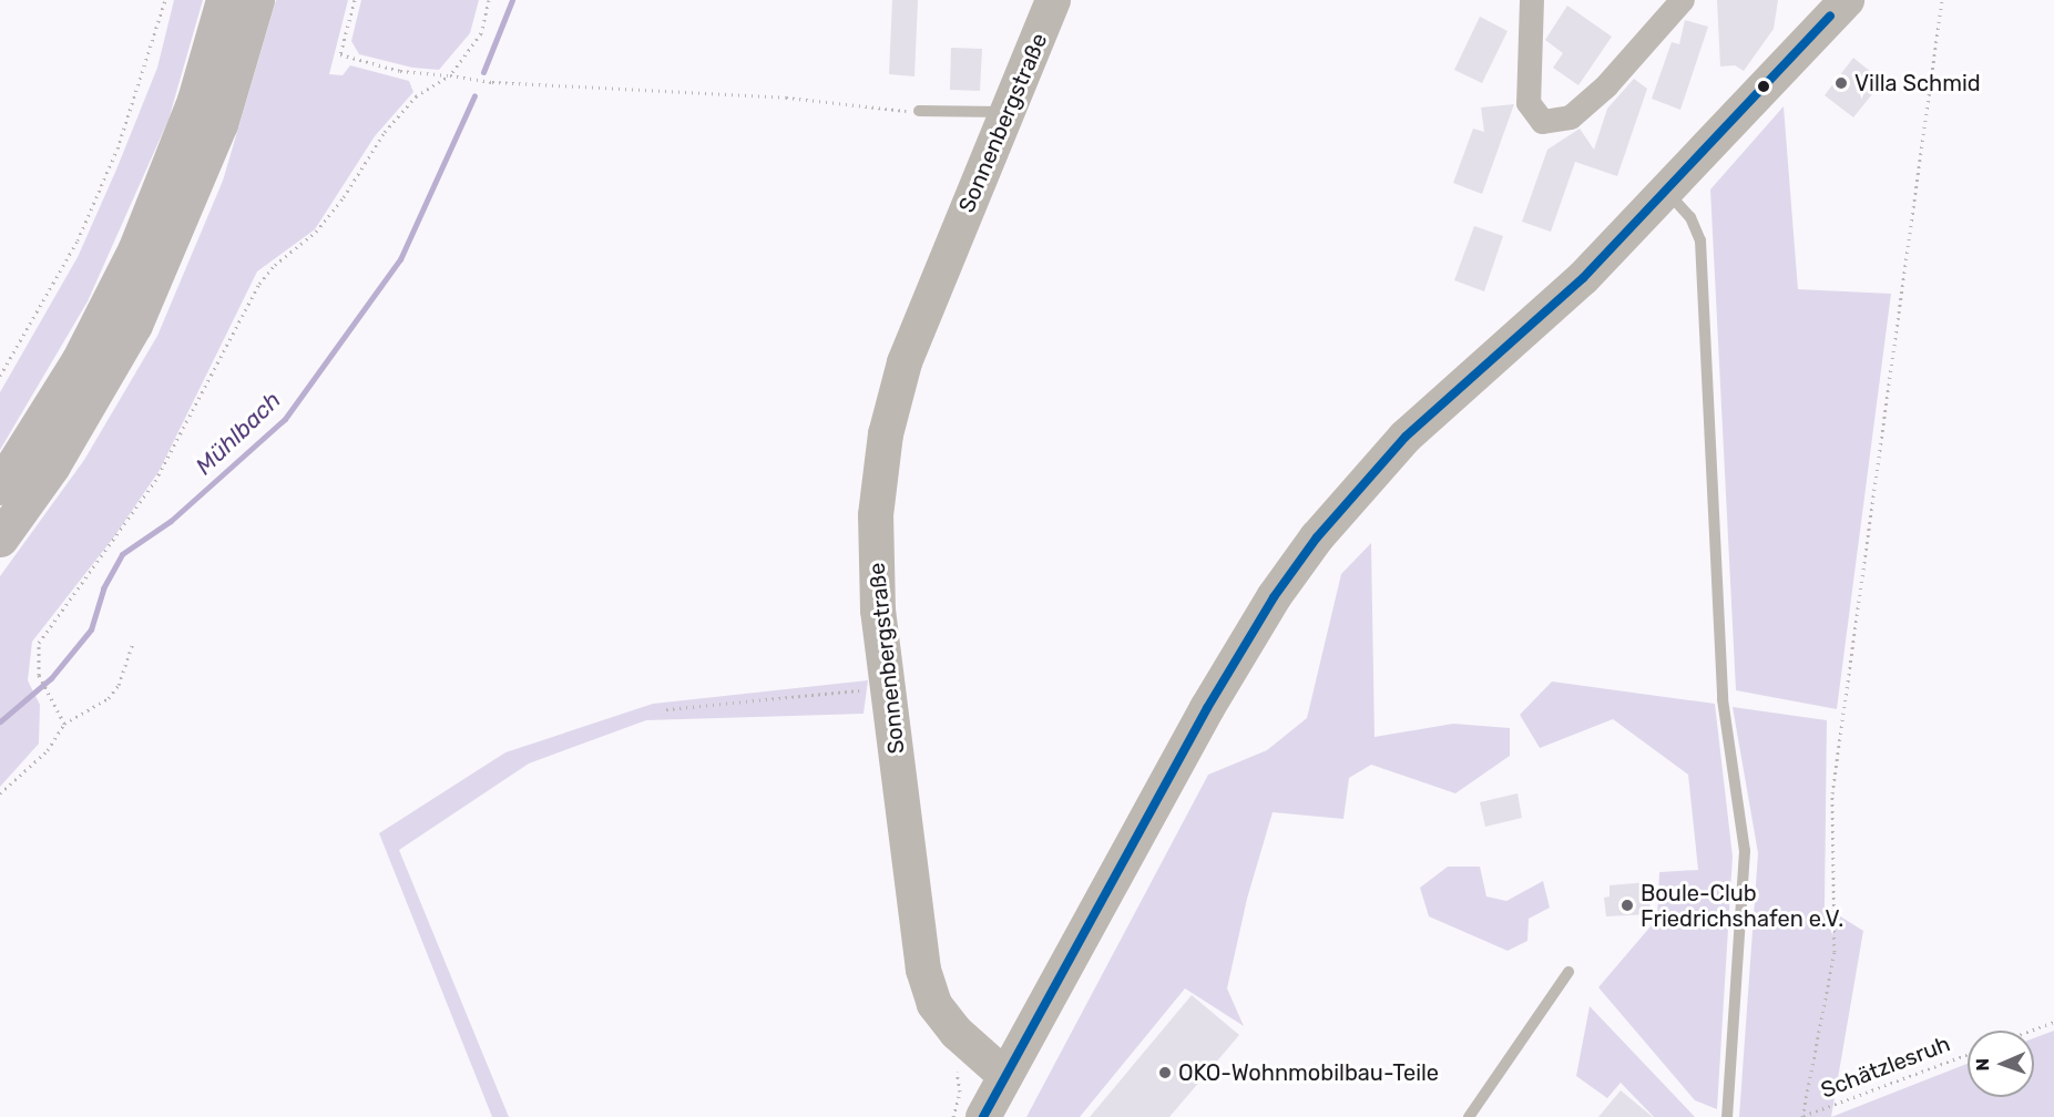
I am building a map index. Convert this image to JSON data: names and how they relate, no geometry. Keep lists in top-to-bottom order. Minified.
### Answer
{"streets":{"main road":["Sonnenbergstraße"],"path":["Schätzlesruh"]},"water":["Mühlbach"],"places":["Villa Schmid","Boule-Club Friedrichshafen e.V.","OKO-Wohnmobilbau-Teile"],"north":"left"}
